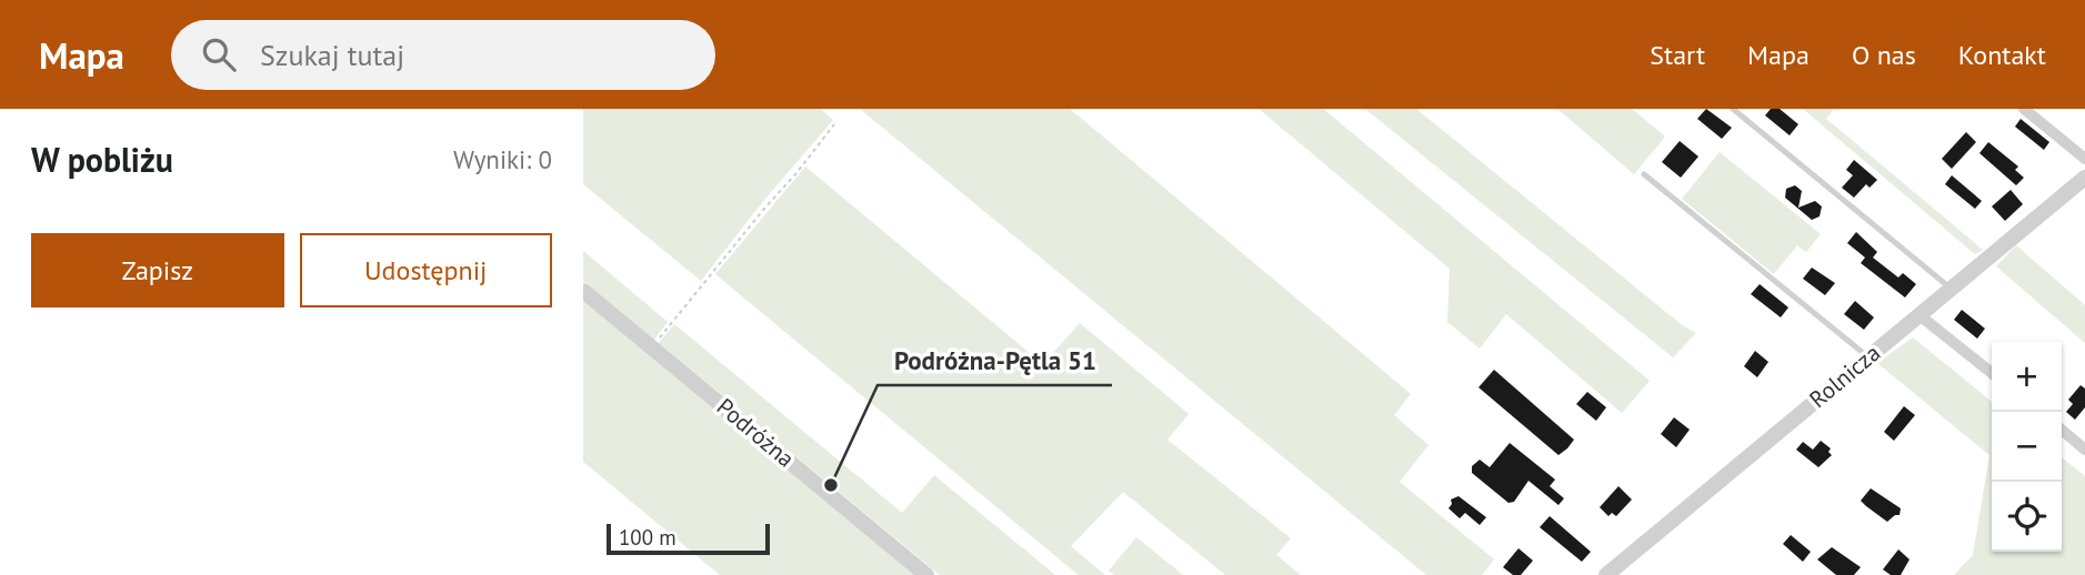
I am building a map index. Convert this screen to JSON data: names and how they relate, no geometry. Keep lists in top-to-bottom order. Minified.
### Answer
{"streets":{"street":["Rolnicza","Podróżna"]},"places":["Podróżna-Pętla 51"],"scale_bar":"100 m","page":{"header":"Mapa","search":"Szukaj tutaj","nav":["Start","Mapa","O nas","Kontakt"],"heading":["W pobliżu","Wyniki: 0"],"buttons":["Zapisz","Udostępnij"],"map_buttons":["+","−"],"scale":"100 m"}}
